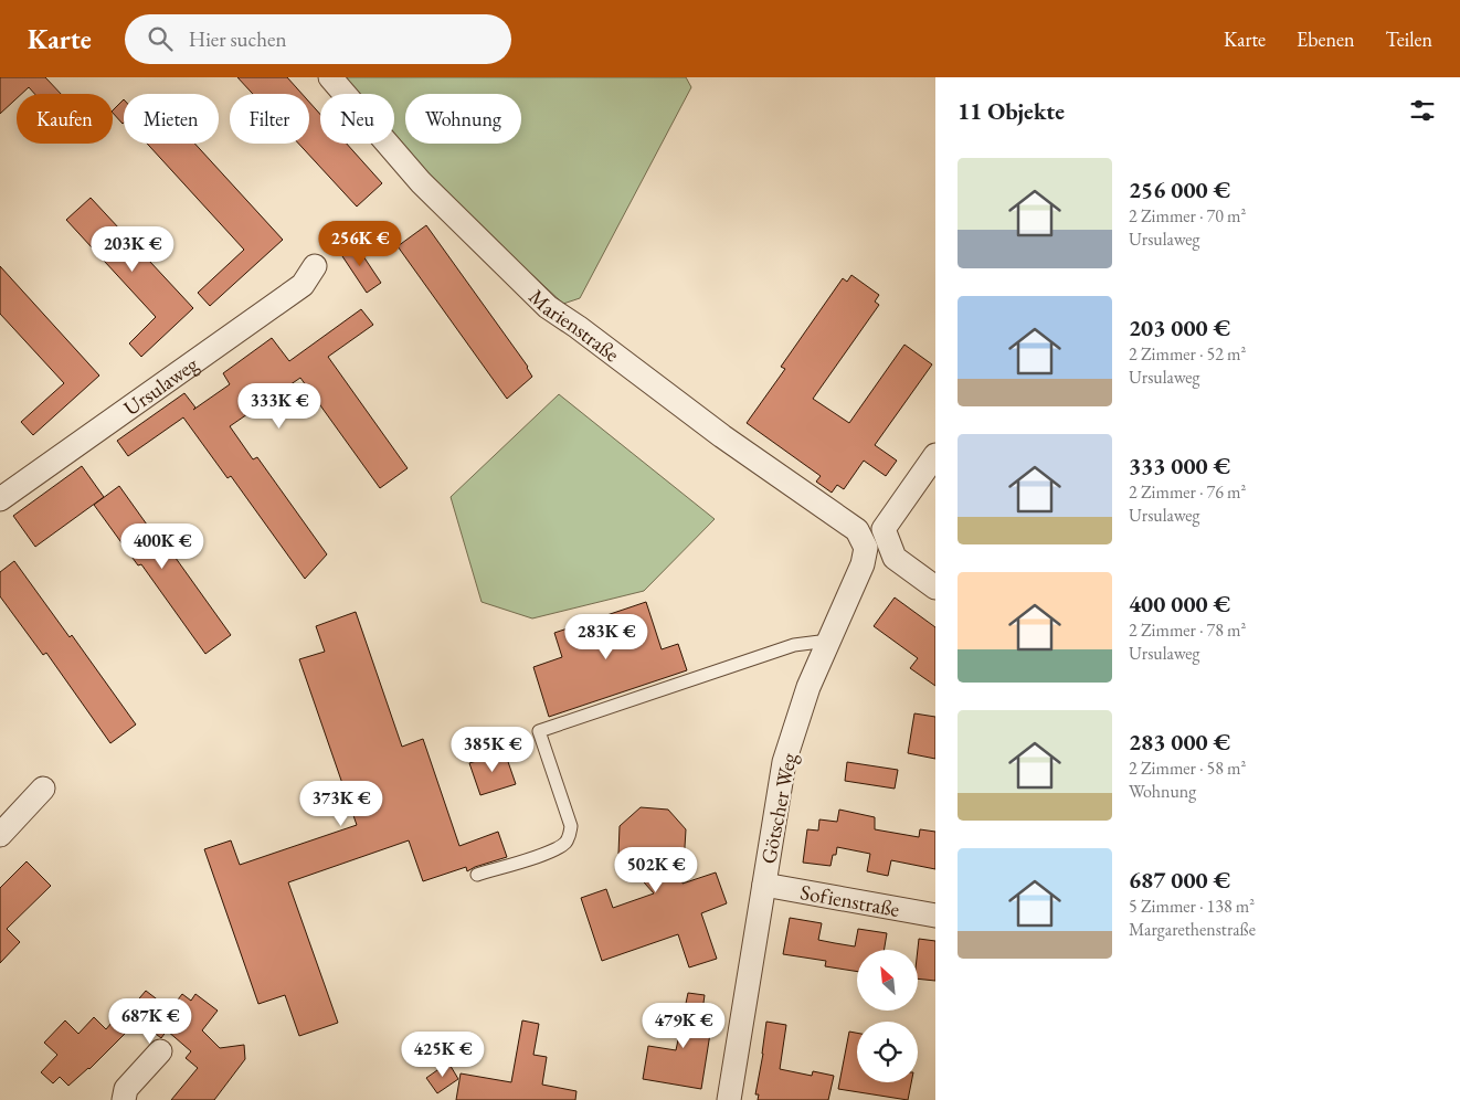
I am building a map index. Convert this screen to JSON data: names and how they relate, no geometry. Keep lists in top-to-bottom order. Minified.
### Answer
{"streets":{"street":["Marienstraße","Ursulaweg","Götscher Weg","Sofienstraße"]},"crossings":[["Marienstraße","Götscher Weg"],["Götscher Weg","Sofienstraße"]],"north":"top left","page":{"header":"Karte","search":"Hier suchen","nav":["Karte","Ebenen","Teilen"],"heading":"11 Objekte","chip":["Kaufen","Mieten","Filter","Neu","Wohnung"],"list":[{"name":"256 000 €","note":"2 Zimmer · 70 m² · Ursulaweg"},{"name":"203 000 €","note":"2 Zimmer · 52 m² · Ursulaweg"},{"name":"333 000 €","note":"2 Zimmer · 76 m² · Ursulaweg"},{"name":"400 000 €","note":"2 Zimmer · 78 m² · Ursulaweg"},{"name":"283 000 €","note":"2 Zimmer · 58 m² · Wohnung"},{"name":"687 000 €","note":"5 Zimmer · 138 m² · Margarethenstraße"}],"price":["256K €","203K €","333K €","400K €","283K €","385K €","373K €","502K €","687K €","479K €","425K €"]}}
